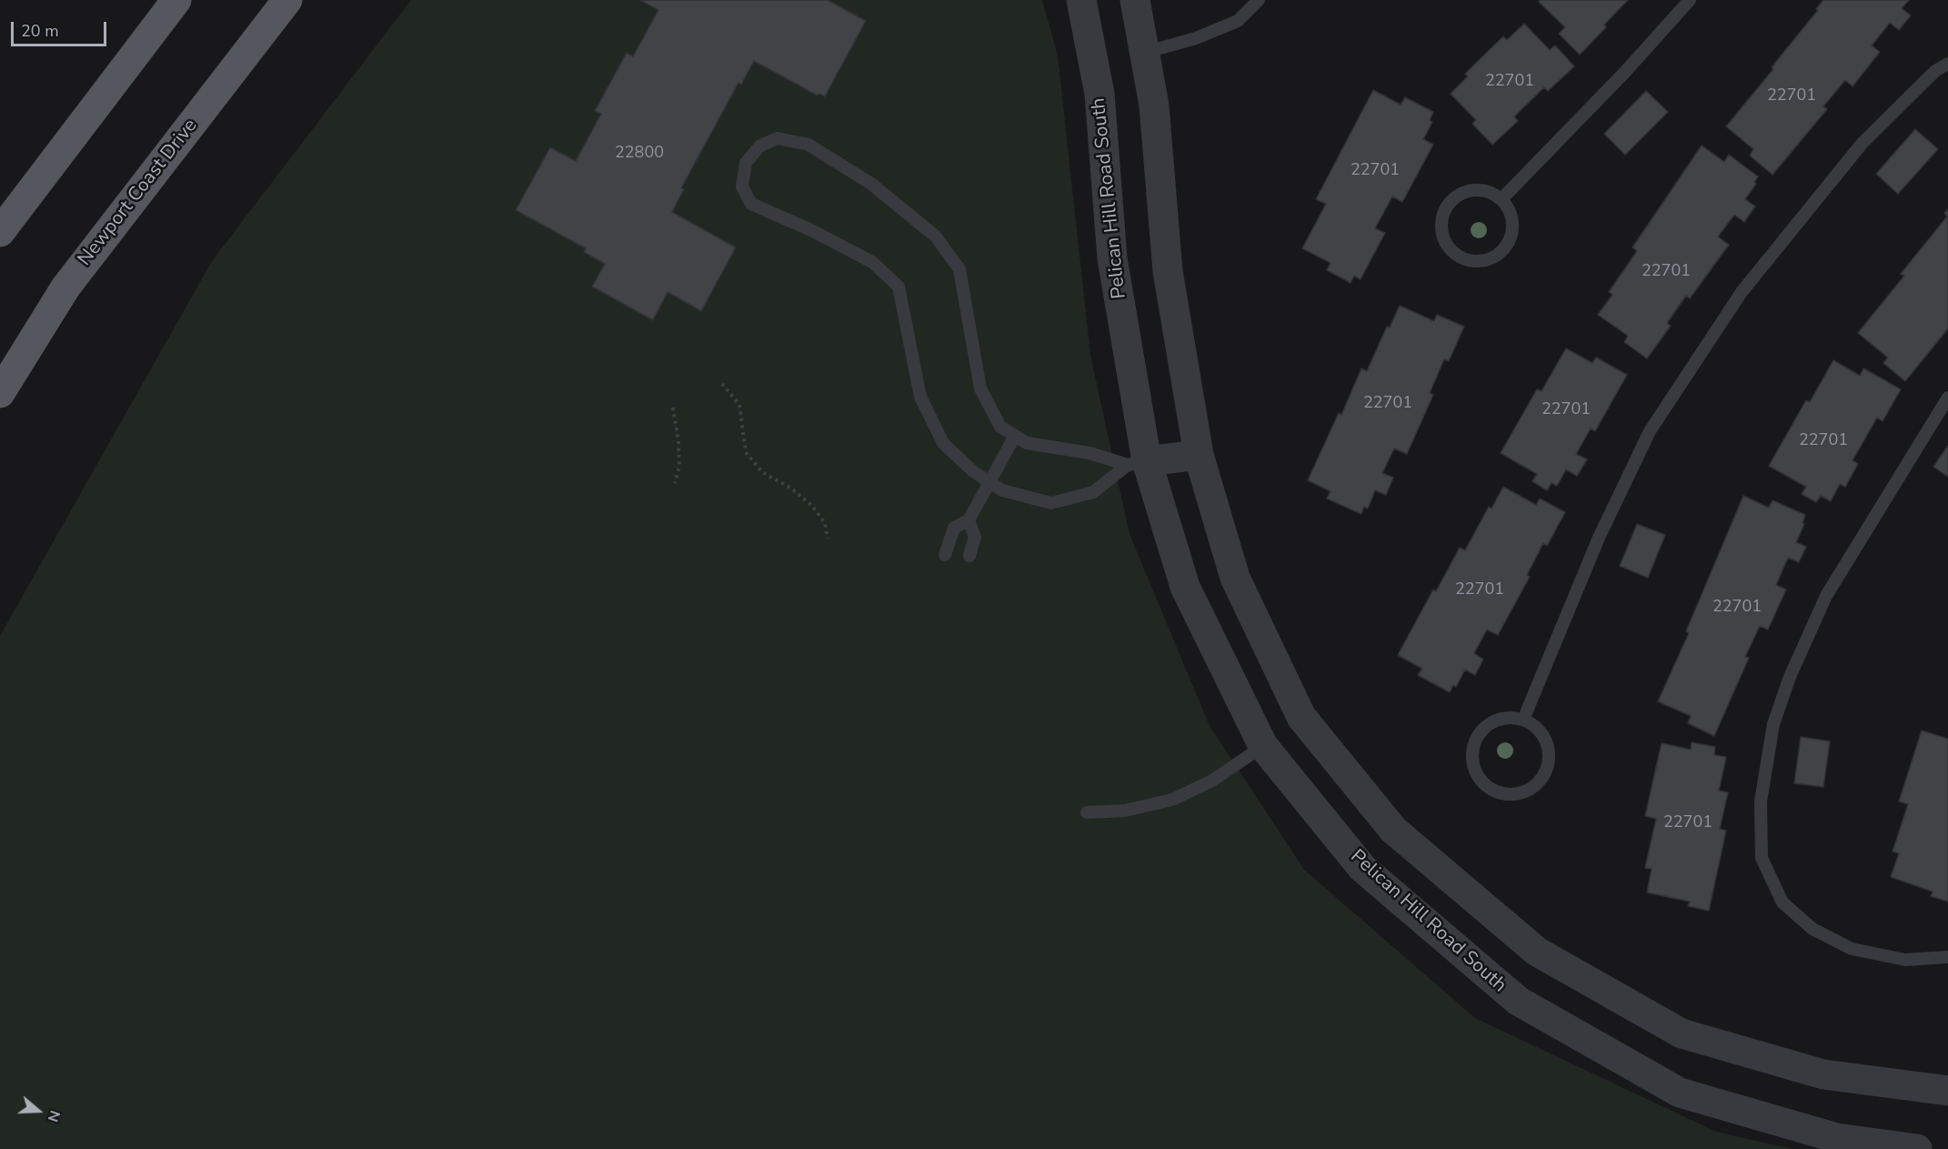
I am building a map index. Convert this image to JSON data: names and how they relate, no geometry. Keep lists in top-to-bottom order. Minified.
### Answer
{"streets":{"main road":["Newport Coast Drive"],"street":["Pelican Hill Road South"]},"house_numbers":["22701","22701","22800","22701","22701","22701","22701","22701","22701","22701","22701"],"scale_bar":"20 m","north":"right"}
